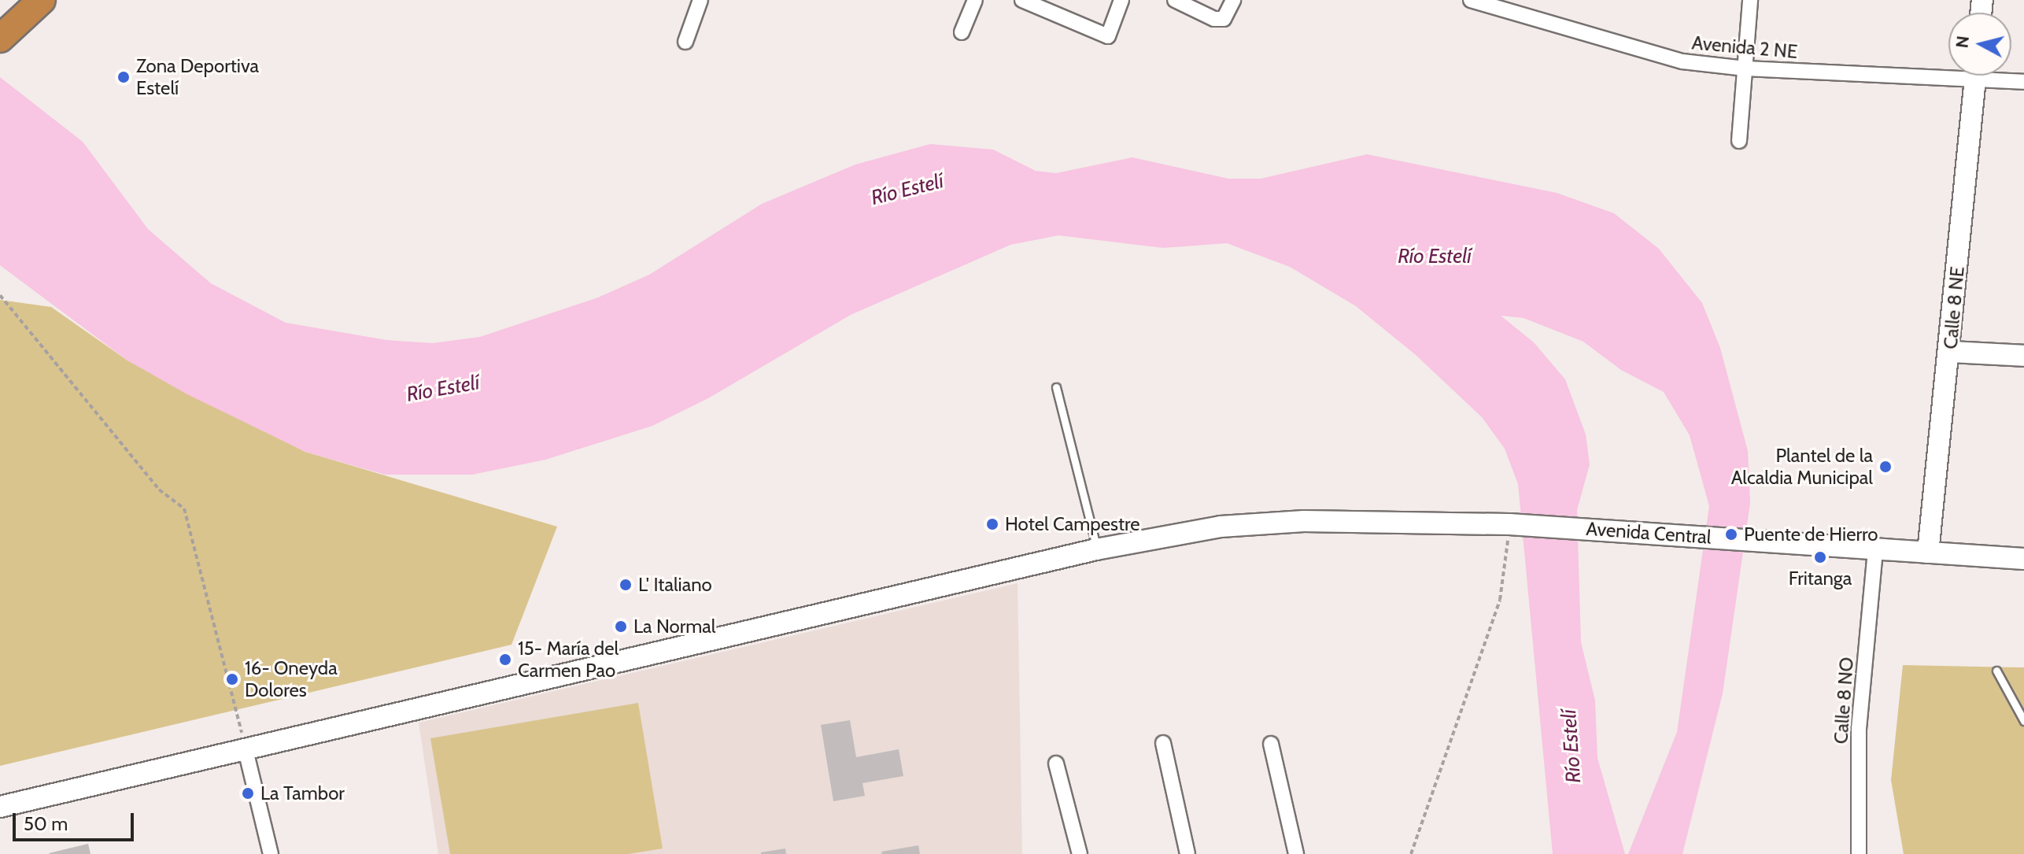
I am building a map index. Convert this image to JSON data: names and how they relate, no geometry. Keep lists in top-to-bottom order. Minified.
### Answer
{"streets":{"street":["Avenida 2 NE","Calle 8 NE","Avenida Central","Calle 8 NO"]},"crossings":[["Calle 8 NE","Avenida Central"],["Avenida Central","Calle 8 NO"]],"water":["Río Estelí"],"places":["Zona Deportiva Estelí","Plantel de la Alcaldia Municipal","Hotel Campestre","Puente de Hierro","Fritanga","L' Italiano","La Normal","15- María del Carmen Pao","16- Oneyda Dolores","La Tambor"],"scale_bar":"50 m","north":"left"}
